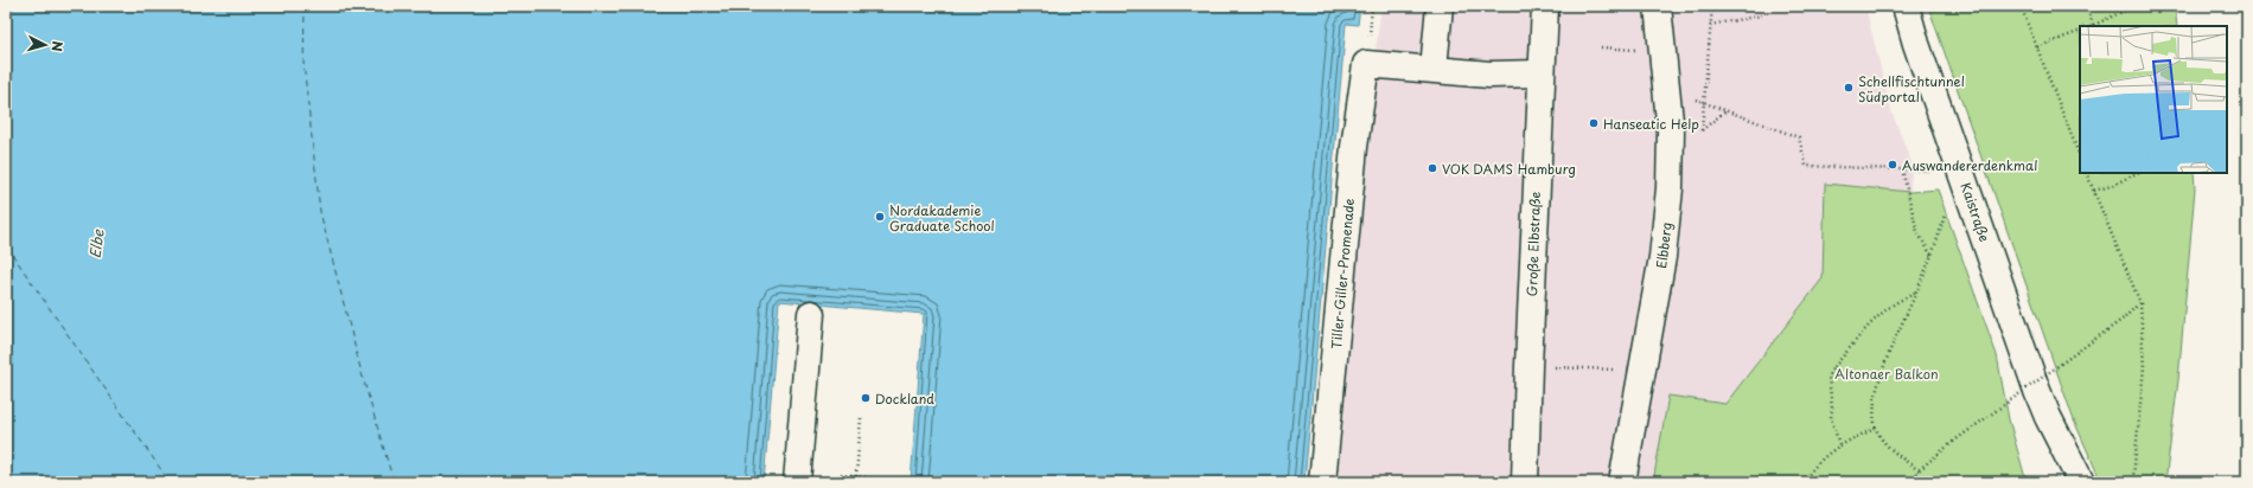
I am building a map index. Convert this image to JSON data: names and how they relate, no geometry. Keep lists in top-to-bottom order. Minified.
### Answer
{"streets":{"street":["Kaistraße","Große Elbstraße","Elbberg","Tiller-Giller-Promenade"]},"water":["Elbe"],"parks":["Altonaer Balkon"],"places":["Schellfischtunnel Südportal","Hanseatic Help","Auswandererdenkmal","VOK DAMS Hamburg","Nordakademie Graduate School","Dockland"],"north":"right"}
